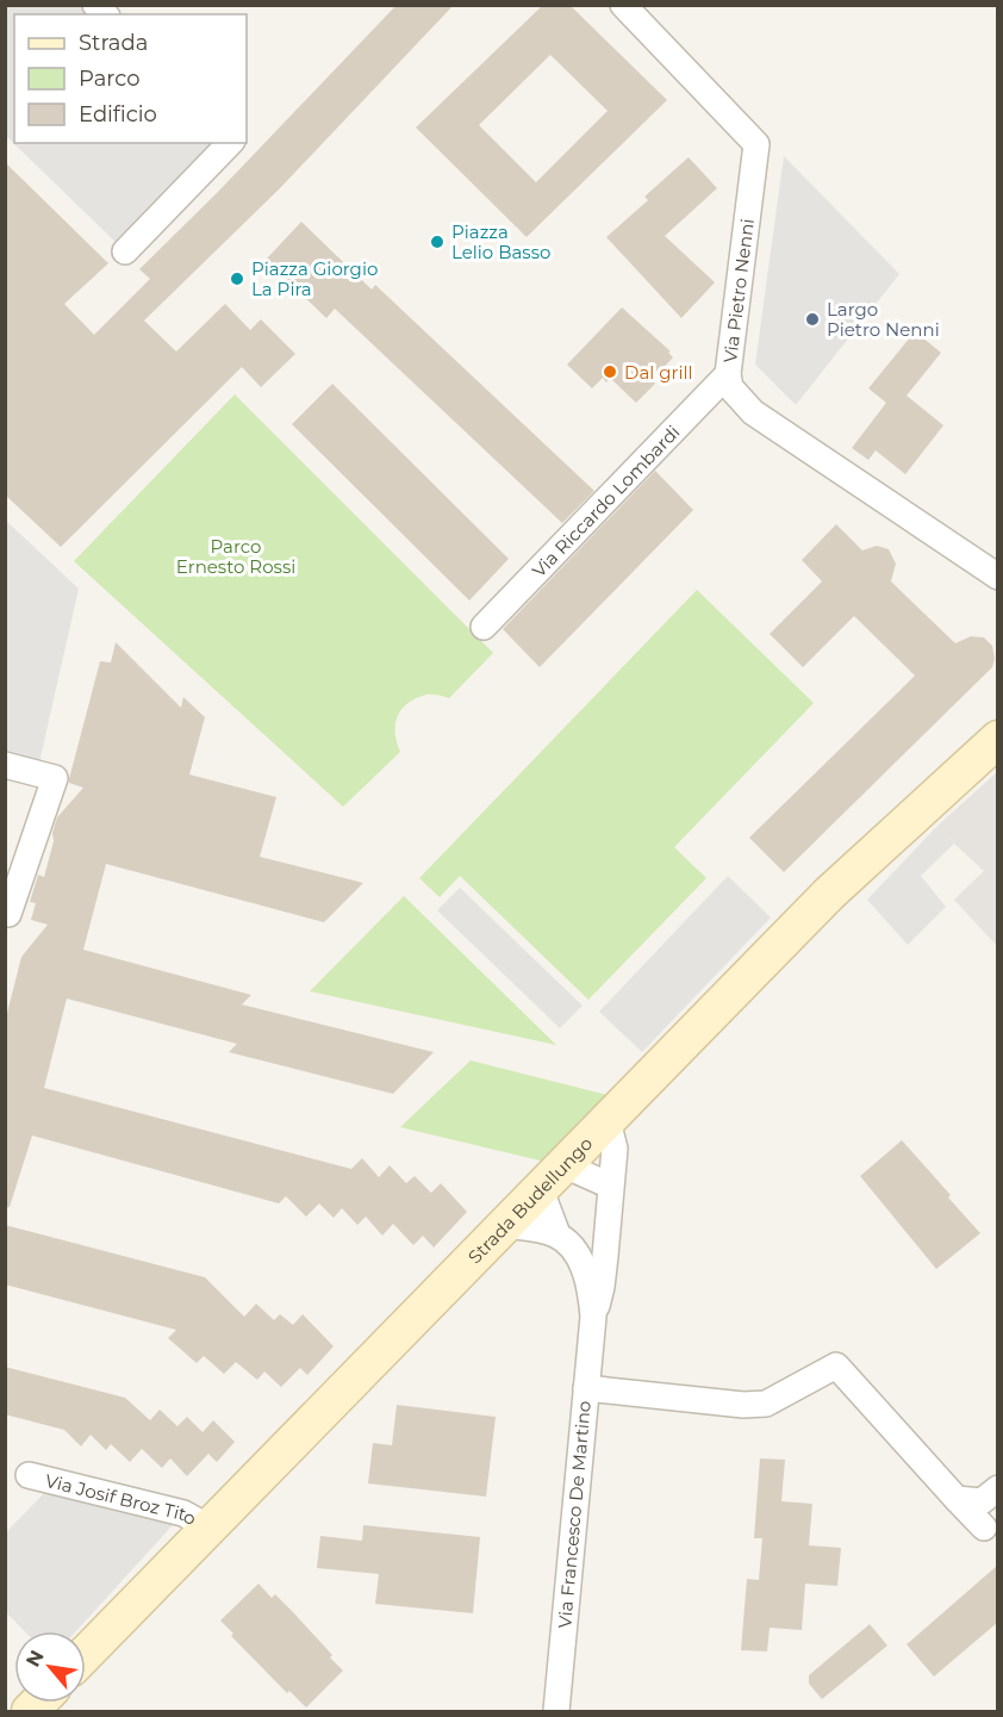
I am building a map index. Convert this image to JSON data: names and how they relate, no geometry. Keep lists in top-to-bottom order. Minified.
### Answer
{"streets":{"street":["Via Pietro Nenni","Via Riccardo Lombardi","Strada Budellungo","Via Josif Broz Tito","Via Francesco De Martino"]},"crossings":[["Via Pietro Nenni","Via Riccardo Lombardi"],["Strada Budellungo","Via Josif Broz Tito"],["Strada Budellungo","Via Francesco De Martino"]],"parks":["Parco Ernesto Rossi"],"places":["Piazza Lelio Basso","Piazza Giorgio La Pira","Largo Pietro Nenni","Dal grill"],"legend":["Strada","Parco","Edificio"],"north":"top left"}
